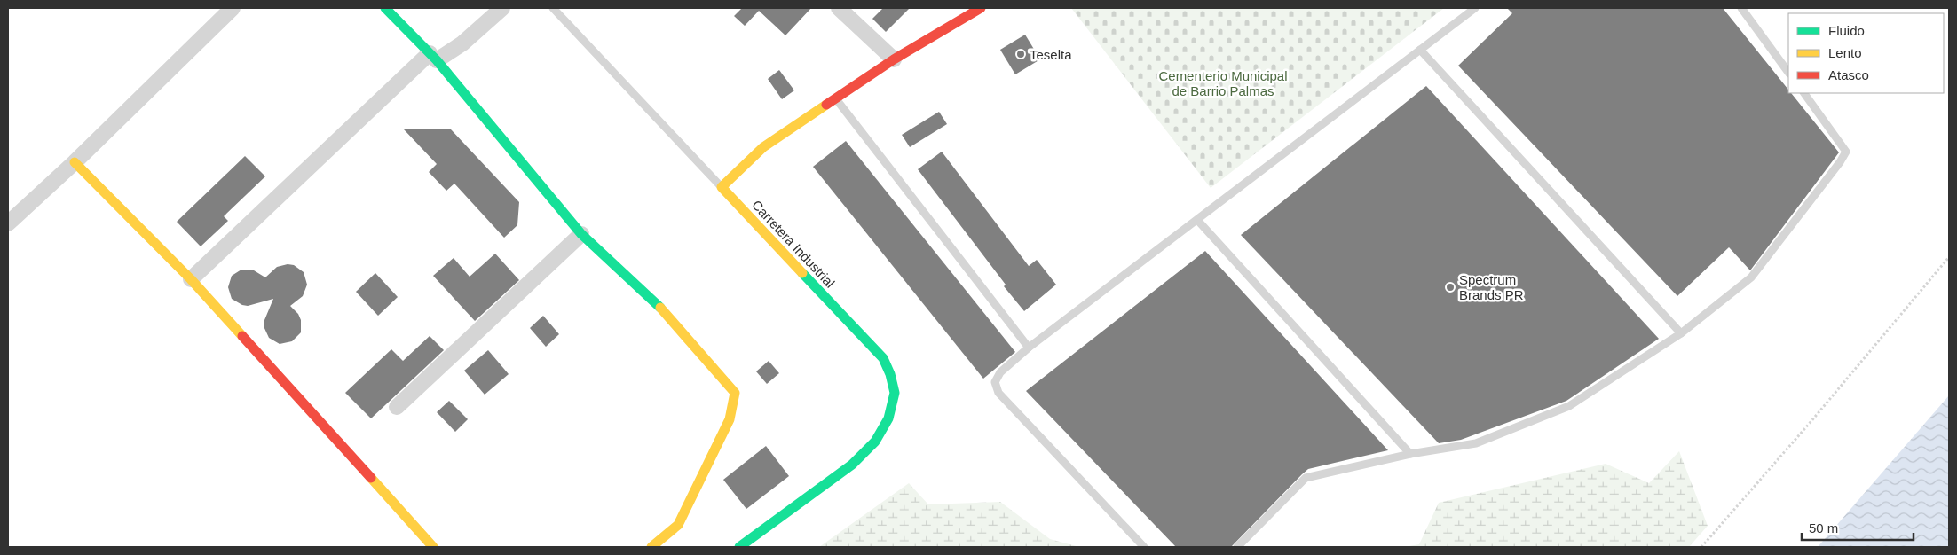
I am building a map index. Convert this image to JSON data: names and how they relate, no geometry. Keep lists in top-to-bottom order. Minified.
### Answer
{"streets":{"street":["Carretera Industrial"]},"parks":["Cementerio Municipal de Barrio Palmas"],"places":["Teselta","Spectrum Brands PR"],"legend":["Fluido","Lento","Atasco"],"scale_bar":"50 m"}
